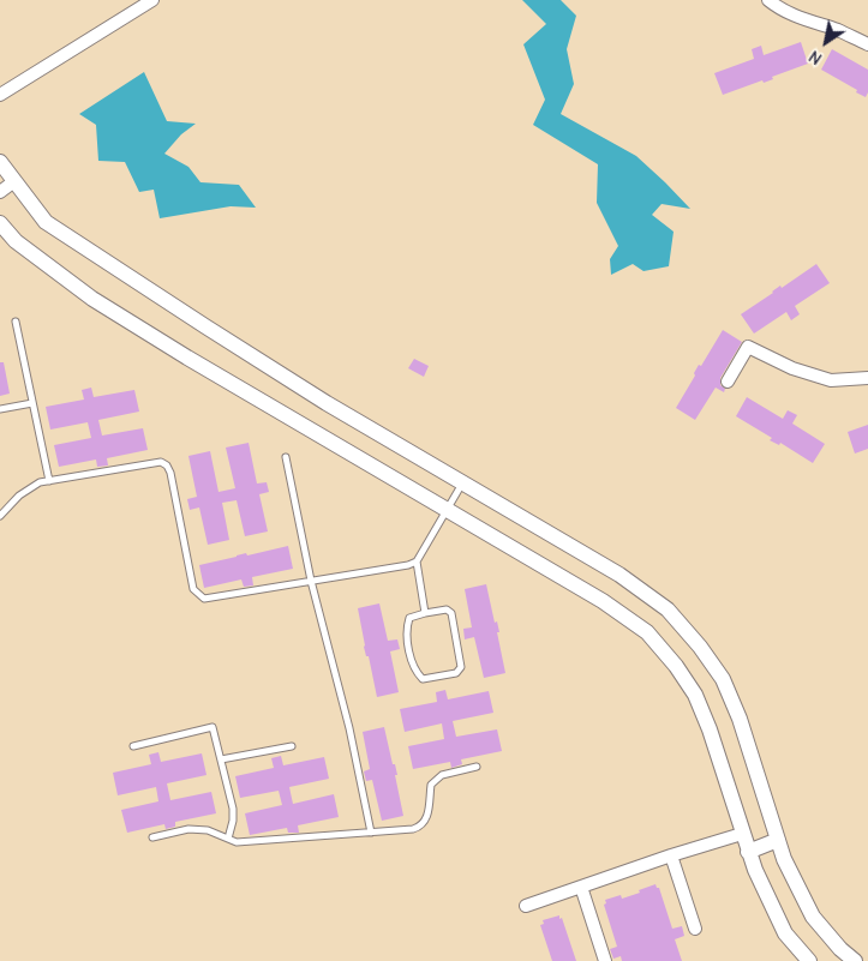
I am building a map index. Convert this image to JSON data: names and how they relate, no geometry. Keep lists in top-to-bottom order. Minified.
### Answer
{"north":"bottom left"}
